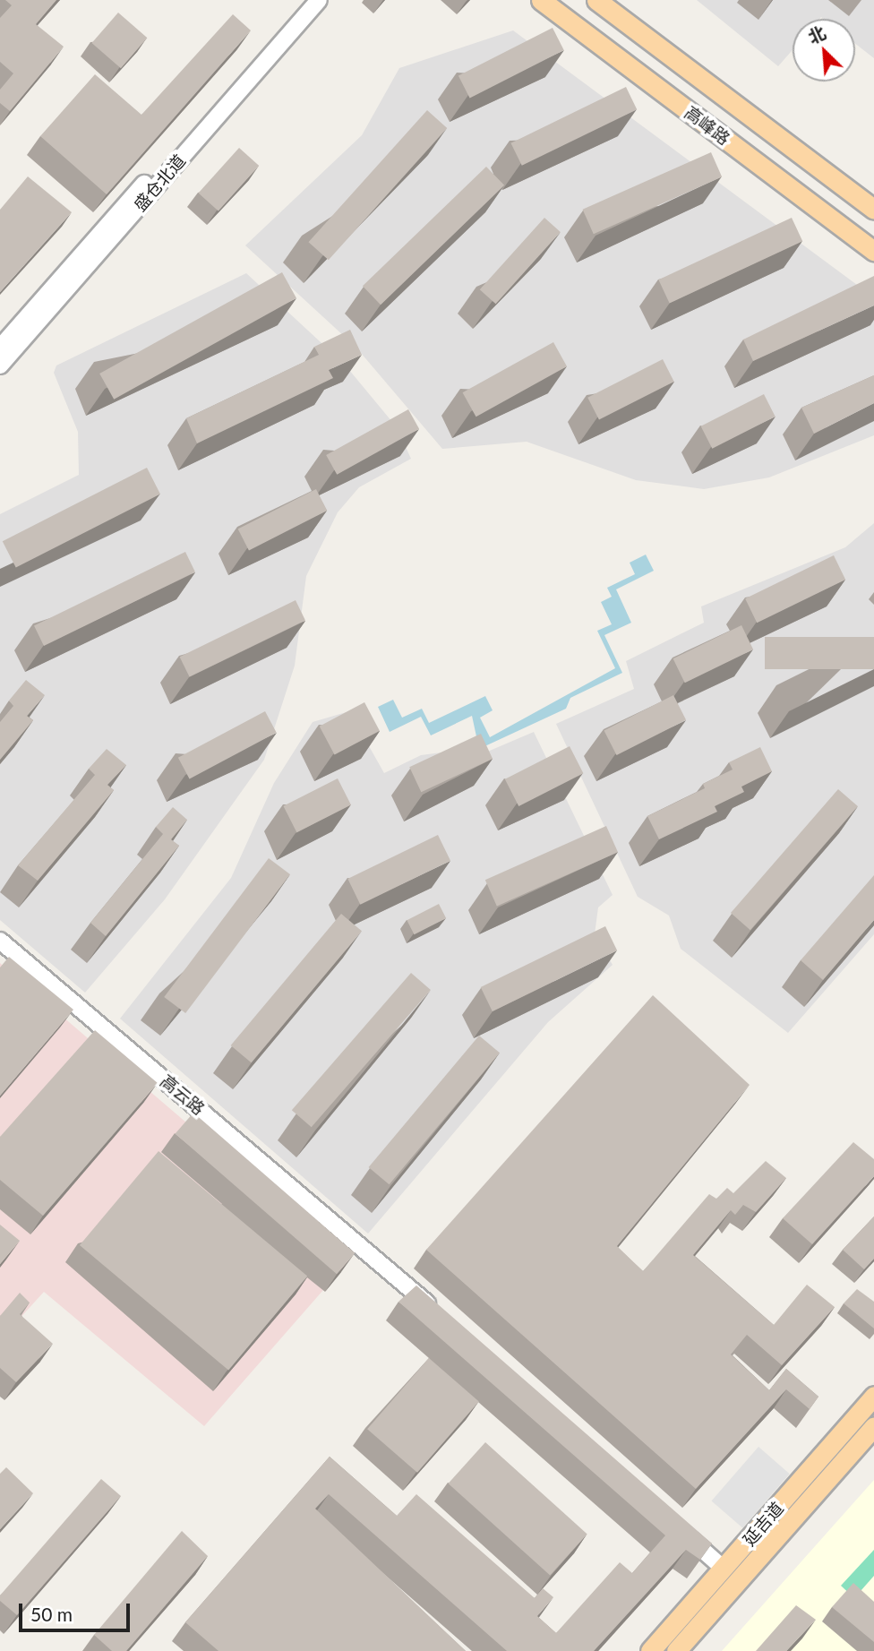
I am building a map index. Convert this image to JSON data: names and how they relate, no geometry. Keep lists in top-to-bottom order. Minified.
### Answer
{"streets":{"main road":["高峰路","延吉道"],"street":["盛仓北道","高云路"]},"scale_bar":"50 m","north":"top left"}
